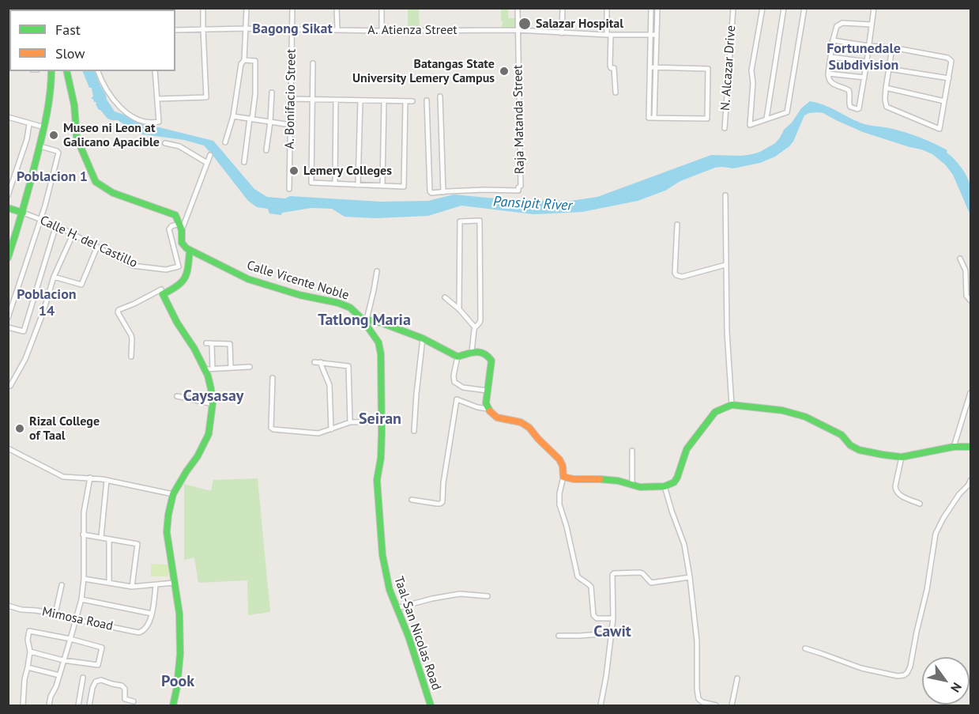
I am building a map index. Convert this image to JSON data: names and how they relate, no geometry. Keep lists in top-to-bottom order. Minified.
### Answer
{"streets":{"street":["A. Atienza Street","N. Alcazar Drive","A. Bonifacio Street","Raja Matanda Street","Calle H. del Castillo","Calle Vicente Noble","Mimosa Road","Taal-San Nicolas Road"]},"crossings":[["A. Atienza Street","A. Bonifacio Street"],["A. Atienza Street","Raja Matanda Street"],["Calle Vicente Noble","Taal-San Nicolas Road"]],"districts":["Bagong Sikat","Fortunedale Subdivision","Poblacion 1","Poblacion 14","Tatlong Maria","Caysasay","Seiran","Cawit","Pook"],"water":["Pansipit River"],"places":["Salazar Hospital","Batangas State University Lemery Campus","Museo ni Leon at Galicano Apacible","Lemery Colleges","Rizal College of Taal"],"legend":["Fast","Slow"],"north":"bottom right"}
